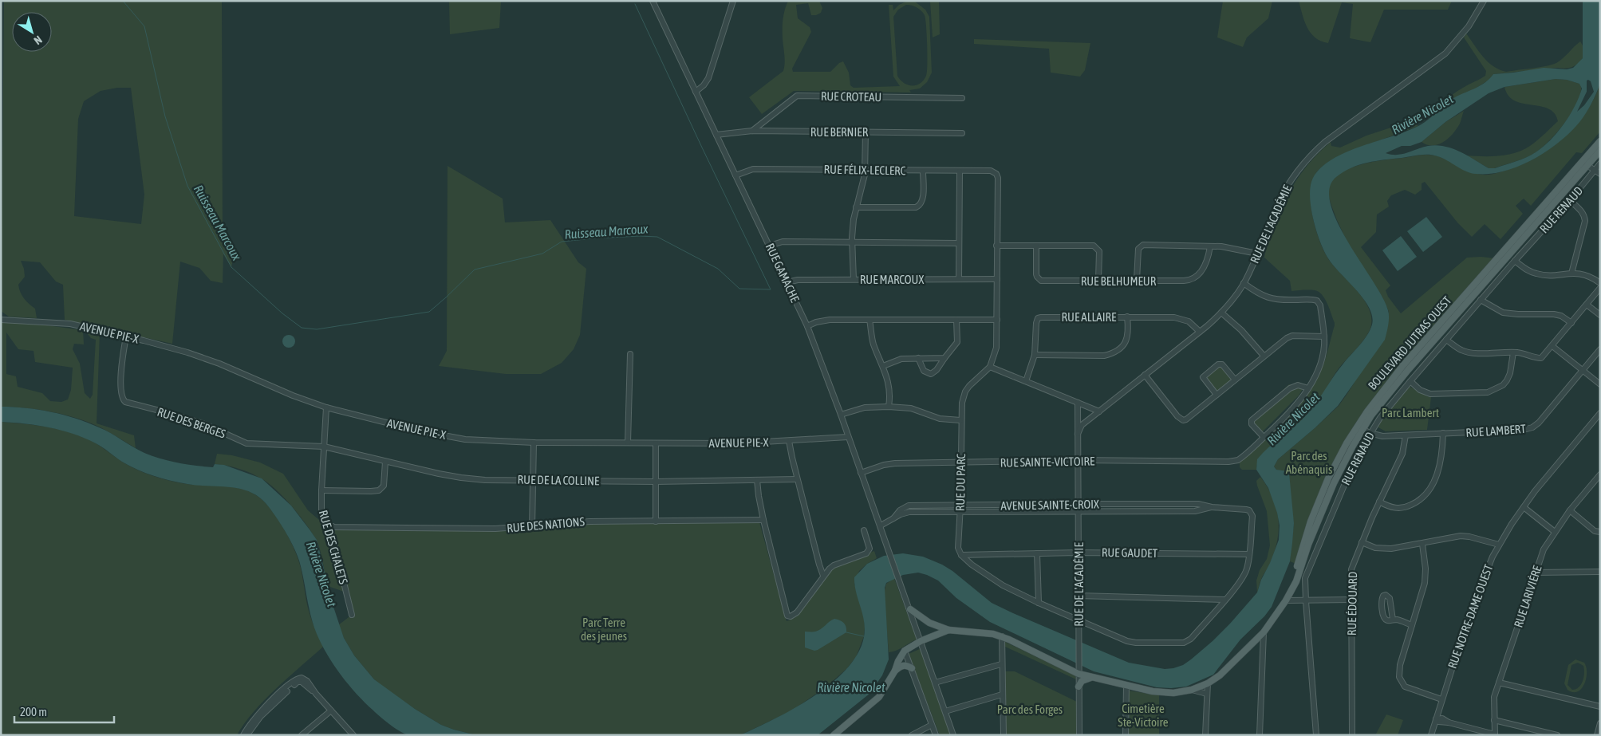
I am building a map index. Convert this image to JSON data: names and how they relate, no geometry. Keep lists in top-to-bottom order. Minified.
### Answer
{"streets":{"main road":["BOULEVARD JUTRAS OUEST"],"street":["RUE CROTEAU","RUE BERNIER","RUE FÉLIX-LECLERC","RUE RENAUD","RUE DE L'ACADÉMIE","RUE GAMACHE","RUE MARCOUX","RUE BELHUMEUR","RUE ALLAIRE","AVENUE PIE-X","RUE DES BERGES","RUE LAMBERT","RUE SAINTE-VICTOIRE","RUE DE LA COLLINE","RUE DU PARC","AVENUE SAINTE-CROIX","RUE DES NATIONS","RUE DES CHALETS","RUE GAUDET","RUE LARIVIÈRE","RUE ÉDOUARD","RUE NOTRE-DAME OUEST"]},"crossings":[["RUE CROTEAU","RUE BERNIER"],["RUE BERNIER","RUE GAMACHE"],["RUE FÉLIX-LECLERC","RUE GAMACHE"],["RUE FÉLIX-LECLERC","RUE DU PARC"],["RUE RENAUD","RUE LAMBERT"],["RUE DE L'ACADÉMIE","RUE ALLAIRE"],["RUE DE L'ACADÉMIE","BOULEVARD JUTRAS OUEST"],["RUE DE L'ACADÉMIE","RUE SAINTE-VICTOIRE"],["RUE DE L'ACADÉMIE","AVENUE SAINTE-CROIX"],["RUE DE L'ACADÉMIE","RUE GAUDET"],["RUE GAMACHE","RUE MARCOUX"],["RUE GAMACHE","AVENUE PIE-X"],["RUE GAMACHE","RUE SAINTE-VICTOIRE"],["RUE GAMACHE","AVENUE SAINTE-CROIX"],["RUE MARCOUX","RUE DU PARC"],["AVENUE PIE-X","RUE DES BERGES"],["AVENUE PIE-X","RUE DES CHALETS"],["BOULEVARD JUTRAS OUEST","RUE LAMBERT"],["RUE DES BERGES","RUE DE LA COLLINE"],["RUE DES BERGES","RUE DES CHALETS"],["RUE LAMBERT","RUE ÉDOUARD"],["RUE SAINTE-VICTOIRE","RUE DU PARC"],["RUE DE LA COLLINE","RUE DES CHALETS"],["RUE DU PARC","AVENUE SAINTE-CROIX"],["RUE DU PARC","RUE GAUDET"],["AVENUE SAINTE-CROIX","RUE GAUDET"],["RUE DES NATIONS","RUE DES CHALETS"]],"water":["Rivière Nicolet","Ruisseau Marcoux"],"parks":["Parc Lambert","Parc des Abénaquis","Parc Terre des jeunes","Cimetière Ste-Victoire","Parc des Forges"],"scale_bar":"200 m","north":"bottom right"}
